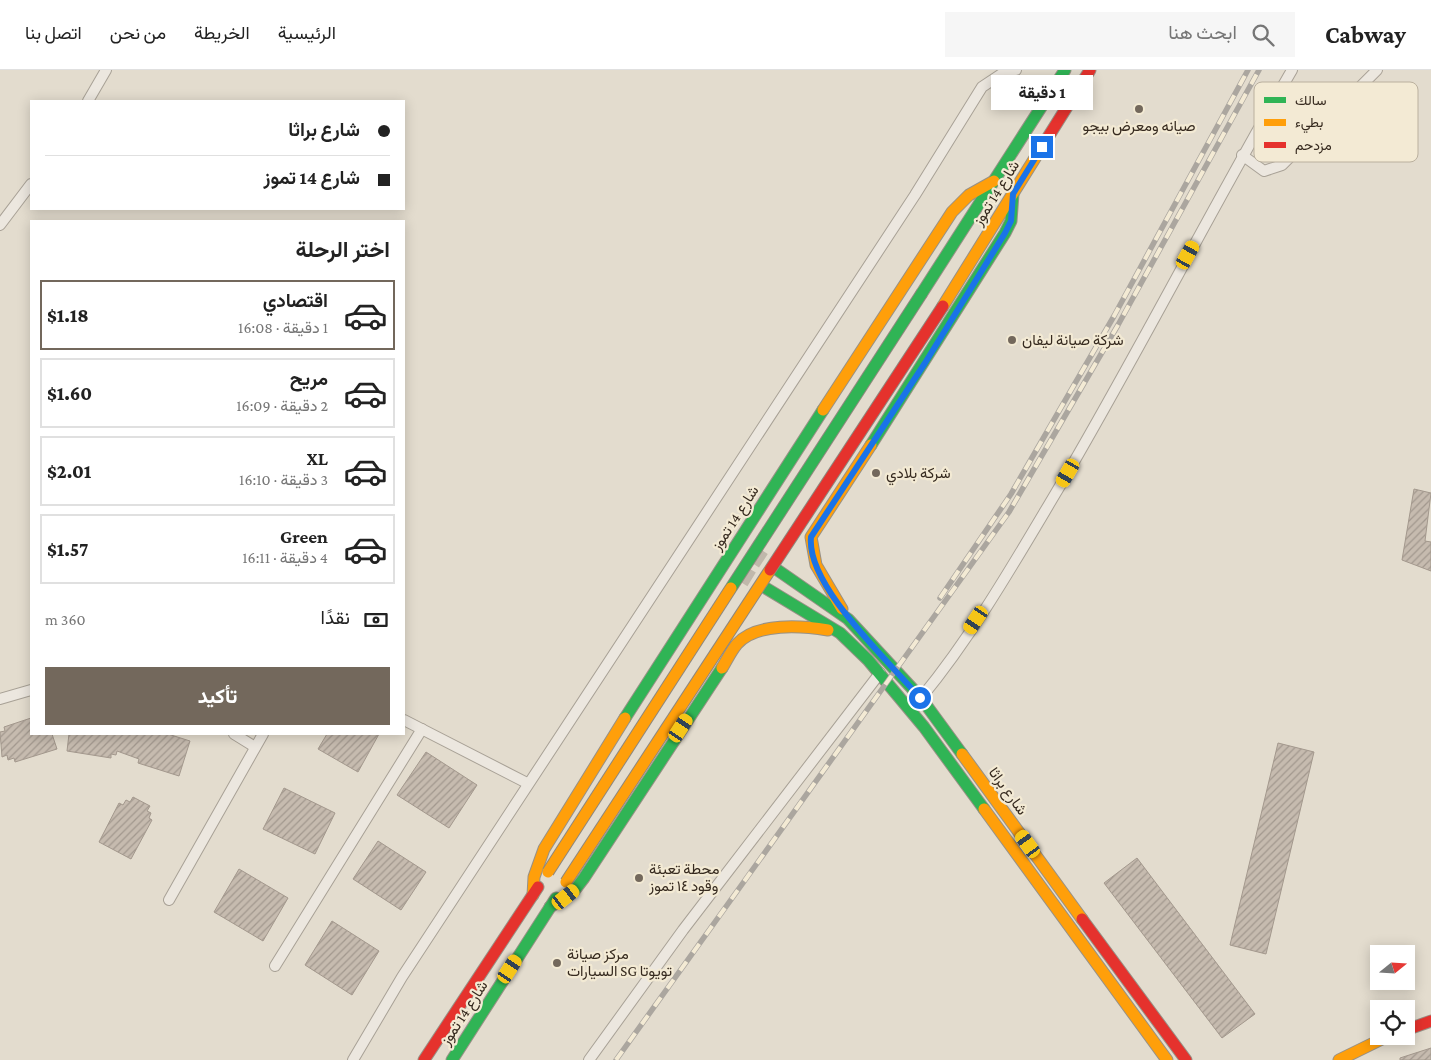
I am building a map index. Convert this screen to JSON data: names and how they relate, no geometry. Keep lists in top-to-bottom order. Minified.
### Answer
{"streets":{"main road":["شارع 14 تموز","شارع براثا"]},"places":["صيانه ومعرض بيجو","شركة صيانة ليفان","شركة بلادي","محطة تعبئة وقود ١٤ تموز","مركز صيانة السيارات SG تويوتا"],"legend":["سالك","بطيء","مزدحم"],"north":"right","page":{"header":"Cabway","search":"ابحث هنا","nav":["الرئيسية","الخريطة","من نحن","اتصل بنا"],"bubble":"1 دقيقة","banner":["شارع براثا","شارع 14 تموز"],"heading":"اختر الرحلة","list":[{"name":"اقتصادي","note":"1 دقيقة · 16:08","value":"$1.18"},{"name":"مريح","note":"2 دقيقة · 16:09","value":"$1.60"},{"name":"XL","note":"3 دقيقة · 16:10","value":"$2.01"},{"name":"Green","note":"4 دقيقة · 16:11","value":"$1.57"}],"pay":["نقدًا","360 m"],"buttons":"تأكيد"}}
